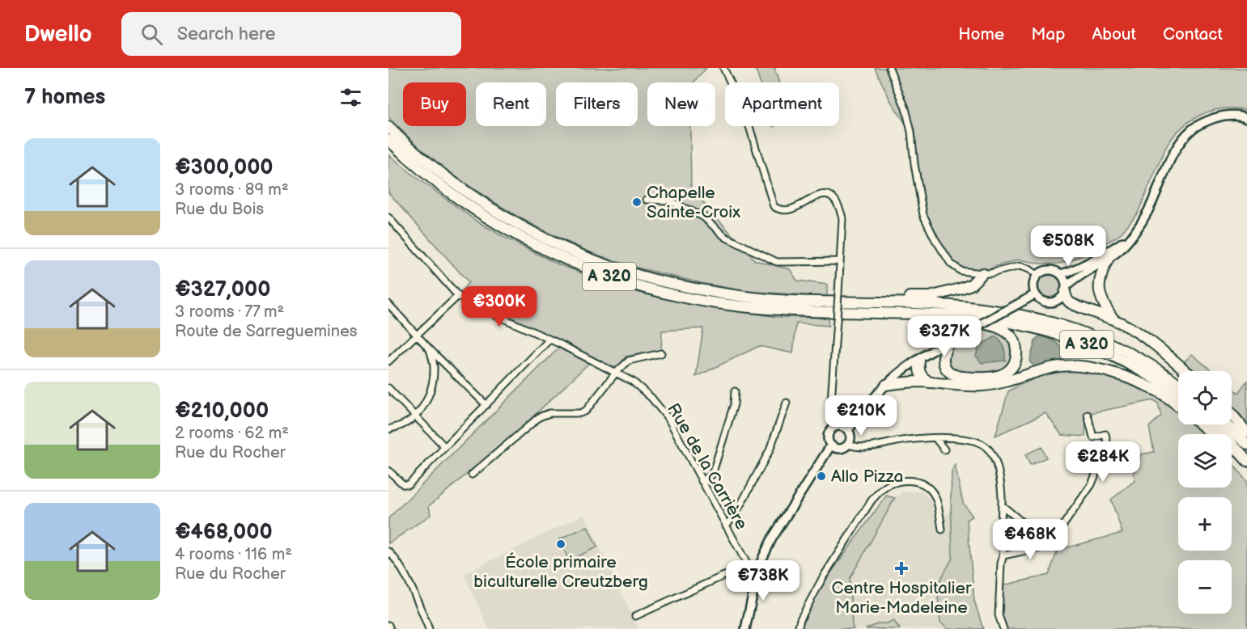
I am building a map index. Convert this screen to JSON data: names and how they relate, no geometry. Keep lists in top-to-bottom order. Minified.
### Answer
{"streets":{"highway":["A 320"],"street":["Rue de la Carrière"]},"places":{"other":["Chapelle Sainte-Croix","Allo Pizza","École primaire biculturelle Creutzberg"],"health":["Centre Hospitalier Marie-Madeleine"]},"page":{"header":"Dwello","search":"Search here","nav":["Home","Map","About","Contact"],"heading":"7 homes","chip":["Buy","Rent","Filters","New","Apartment"],"list":[{"name":"€300,000","note":"3 rooms · 89 m² · Rue du Bois"},{"name":"€327,000","note":"3 rooms · 77 m² · Route de Sarreguemines"},{"name":"€210,000","note":"2 rooms · 62 m² · Rue du Rocher"},{"name":"€468,000","note":"4 rooms · 116 m² · Rue du Rocher"}],"price":["€508K","€300K","€327K","€210K","€284K","€468K","€738K"],"map_buttons":["+","−"]}}
